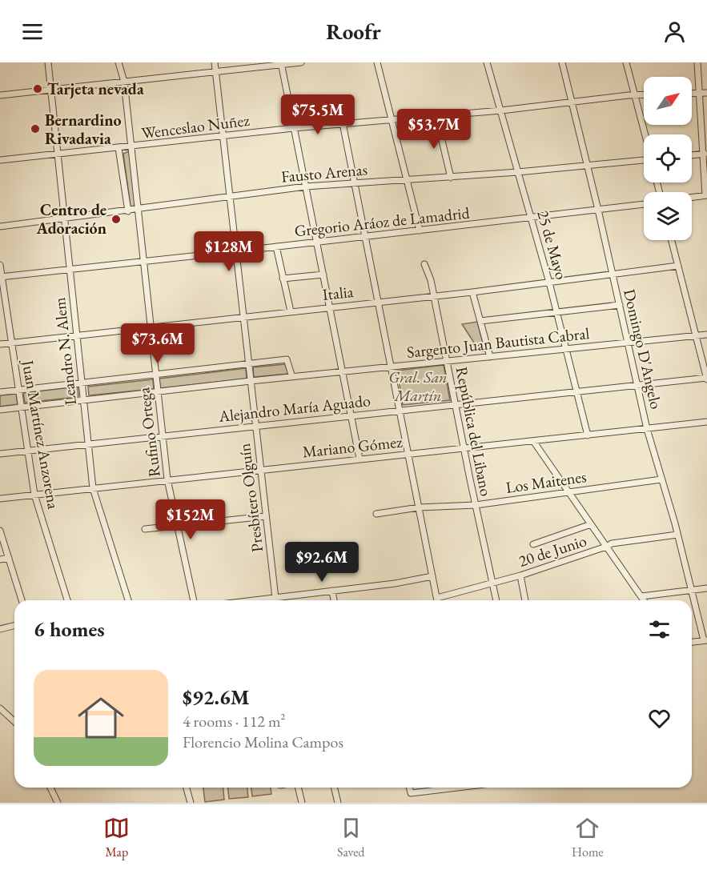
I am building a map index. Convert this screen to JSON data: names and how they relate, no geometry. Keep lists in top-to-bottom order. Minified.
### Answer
{"streets":{"street":["Wenceslao Nuñez","Fausto Arenas","Gregorio Aráoz de Lamadrid","25 de Mayo","Italia","Sargento Juan Bautista Cabral","Domingo D'Angelo","Leandro N. Alem","Alejandro María Aguado","República del Libano","Rufino Ortega","Juan Martínez Anzorena","Mariano Gómez","Los Maitenes","Presbítero Olguín","20 de Junio"]},"crossings":[["Wenceslao Nuñez","25 de Mayo"],["Wenceslao Nuñez","Domingo D'Angelo"],["Wenceslao Nuñez","Leandro N. Alem"],["Wenceslao Nuñez","Rufino Ortega"],["Wenceslao Nuñez","Presbítero Olguín"],["Fausto Arenas","25 de Mayo"],["Fausto Arenas","Domingo D'Angelo"],["Fausto Arenas","Leandro N. Alem"],["Fausto Arenas","Rufino Ortega"],["Fausto Arenas","Presbítero Olguín"],["Gregorio Aráoz de Lamadrid","25 de Mayo"],["Gregorio Aráoz de Lamadrid","Domingo D'Angelo"],["Gregorio Aráoz de Lamadrid","Leandro N. Alem"],["Gregorio Aráoz de Lamadrid","Rufino Ortega"],["Gregorio Aráoz de Lamadrid","Juan Martínez Anzorena"],["Gregorio Aráoz de Lamadrid","Presbítero Olguín"],["25 de Mayo","Italia"],["25 de Mayo","Sargento Juan Bautista Cabral"],["25 de Mayo","Alejandro María Aguado"],["25 de Mayo","Mariano Gómez"],["Italia","Domingo D'Angelo"],["Italia","Leandro N. Alem"],["Italia","República del Libano"],["Italia","Rufino Ortega"],["Italia","Juan Martínez Anzorena"],["Italia","Presbítero Olguín"],["Sargento Juan Bautista Cabral","Domingo D'Angelo"],["Sargento Juan Bautista Cabral","Leandro N. Alem"],["Sargento Juan Bautista Cabral","República del Libano"],["Sargento Juan Bautista Cabral","Rufino Ortega"],["Sargento Juan Bautista Cabral","Juan Martínez Anzorena"],["Sargento Juan Bautista Cabral","Presbítero Olguín"],["Domingo D'Angelo","Alejandro María Aguado"],["Domingo D'Angelo","Mariano Gómez"],["Domingo D'Angelo","Los Maitenes"],["Domingo D'Angelo","20 de Junio"],["Leandro N. Alem","Alejandro María Aguado"],["Leandro N. Alem","Mariano Gómez"],["Alejandro María Aguado","República del Libano"],["Alejandro María Aguado","Rufino Ortega"],["Alejandro María Aguado","Juan Martínez Anzorena"],["Alejandro María Aguado","Presbítero Olguín"],["República del Libano","Mariano Gómez"],["República del Libano","Los Maitenes"],["República del Libano","20 de Junio"],["Rufino Ortega","Mariano Gómez"],["Juan Martínez Anzorena","Mariano Gómez"],["Mariano Gómez","Presbítero Olguín"]],"parks":["Gral. San Martín"],"places":["Tarjeta nevada","Bernardino Rivadavia","Centro de Adoración"],"north":"top right","page":{"header":"Roofr","price":["$75.5M","$53.7M","$128M","$73.6M","$152M","$92.6M"],"heading":"6 homes","list":[{"name":"$92.6M","note":"4 rooms · 112 m² · Florencio Molina Campos"}],"tabs":["Map","Saved","Home"]}}
